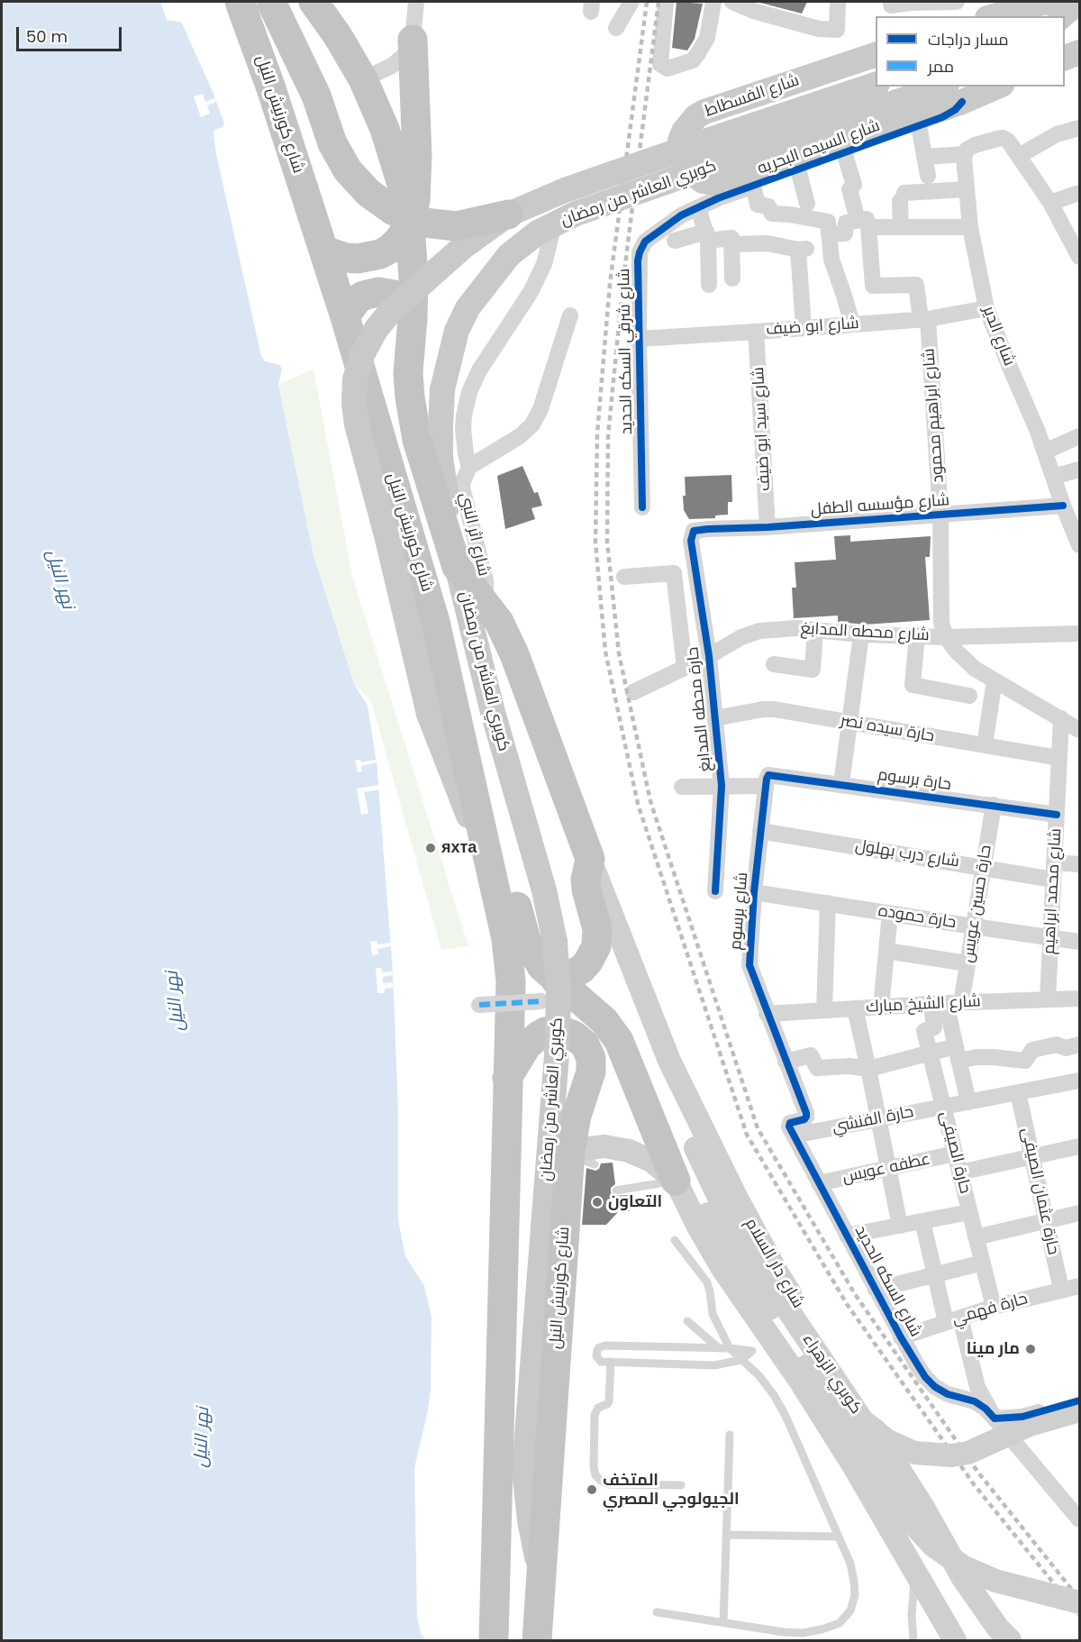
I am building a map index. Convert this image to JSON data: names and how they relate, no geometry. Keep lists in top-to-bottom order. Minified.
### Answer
{"streets":{"highway":["شارع كورنيش النيل"],"main road":["شارع الفسطاط","كوبري العاشر من رمضان","شارع دار السلام","كوبري الزهراء"],"street":["شارع السيده البحريه","شارع ابو ضيف","شارع الدير","شارع شرقي السكه الحديد","شارع ابراهيم محمود","شارع سيد ابو ضيف","شارع مؤسسه الطفل","شارع اثر النبي","شارع محطه المدابغ","حارة محطه المدابغ","حارة سيده نصر","حارة برسوم","شارع درب بهلول","شارع محمد ابراهيم","حارة حسين عويس","شارع برسوم","حارة حموده","شارع الشيخ مبارك","حارة الفنشي","حارة الصيفى","عطفه عويس","حارة عثمان الصيفى","شارع السكه الحديد","حارة فهمي"]},"crossings":[["شارع الفسطاط","شارع السيده البحريه"],["شارع الفسطاط","كوبري العاشر من رمضان"],["شارع كورنيش النيل","كوبري العاشر من رمضان"],["شارع السيده البحريه","كوبري العاشر من رمضان"],["شارع السيده البحريه","شارع شرقي السكه الحديد"],["شارع ابو ضيف","شارع الدير"],["شارع ابو ضيف","شارع شرقي السكه الحديد"],["شارع ابو ضيف","شارع ابراهيم محمود"],["شارع ابو ضيف","شارع سيد ابو ضيف"],["شارع الدير","شارع مؤسسه الطفل"],["شارع ابراهيم محمود","شارع مؤسسه الطفل"],["شارع ابراهيم محمود","شارع محطه المدابغ"],["شارع سيد ابو ضيف","شارع مؤسسه الطفل"],["شارع مؤسسه الطفل","حارة محطه المدابغ"],["شارع محطه المدابغ","حارة محطه المدابغ"],["شارع محطه المدابغ","شارع محمد ابراهيم"],["حارة محطه المدابغ","حارة سيده نصر"],["حارة محطه المدابغ","حارة برسوم"],["حارة سيده نصر","شارع محمد ابراهيم"],["حارة برسوم","شارع محمد ابراهيم"],["حارة برسوم","حارة حسين عويس"],["حارة برسوم","شارع برسوم"],["شارع درب بهلول","شارع محمد ابراهيم"],["شارع درب بهلول","حارة حسين عويس"],["شارع درب بهلول","شارع برسوم"],["شارع محمد ابراهيم","حارة حموده"],["شارع محمد ابراهيم","شارع الشيخ مبارك"],["حارة حسين عويس","حارة حموده"],["حارة حسين عويس","شارع الشيخ مبارك"],["حارة حسين عويس","حارة الصيفى"],["شارع برسوم","حارة حموده"],["شارع برسوم","شارع الشيخ مبارك"],["شارع برسوم","حارة الفنشي"],["شارع برسوم","شارع السكه الحديد"],["شارع الشيخ مبارك","حارة الصيفى"],["حارة الفنشي","حارة الصيفى"],["حارة الفنشي","حارة عثمان الصيفى"],["حارة الفنشي","شارع السكه الحديد"],["حارة الصيفى","عطفه عويس"],["حارة الصيفى","حارة فهمي"],["عطفه عويس","شارع السكه الحديد"],["حارة عثمان الصيفى","حارة فهمي"],["شارع دار السلام","كوبري الزهراء"],["شارع السكه الحديد","حارة فهمي"]],"water":["نهر النيل"],"places":["яхта","التعاون","مار مينا","المتخف الجيولوجي المصري"],"legend":["مسار دراجات","ممر"],"scale_bar":"50 m"}
